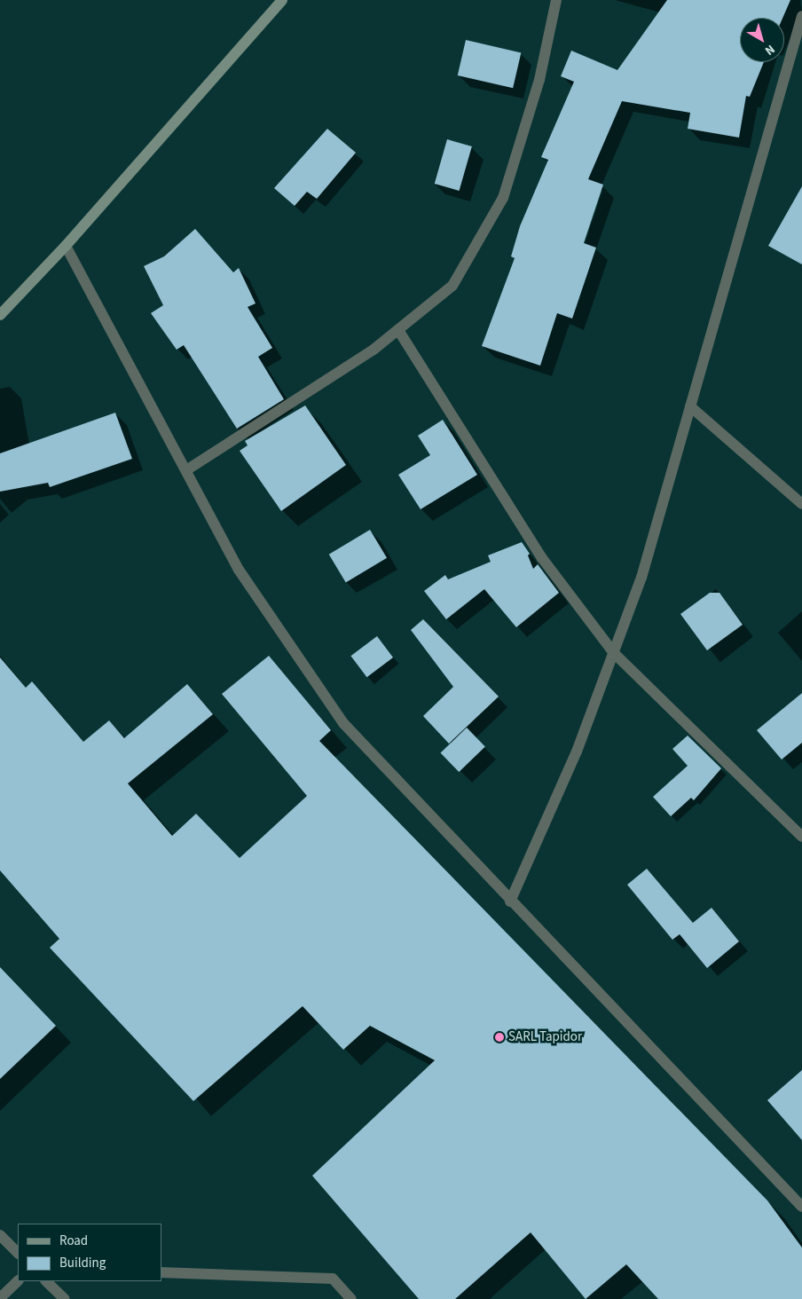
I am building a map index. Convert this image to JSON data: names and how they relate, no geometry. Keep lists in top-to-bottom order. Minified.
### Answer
{"places":["SARL Tapidor"],"legend":["Road","Building"],"north":"bottom right"}
